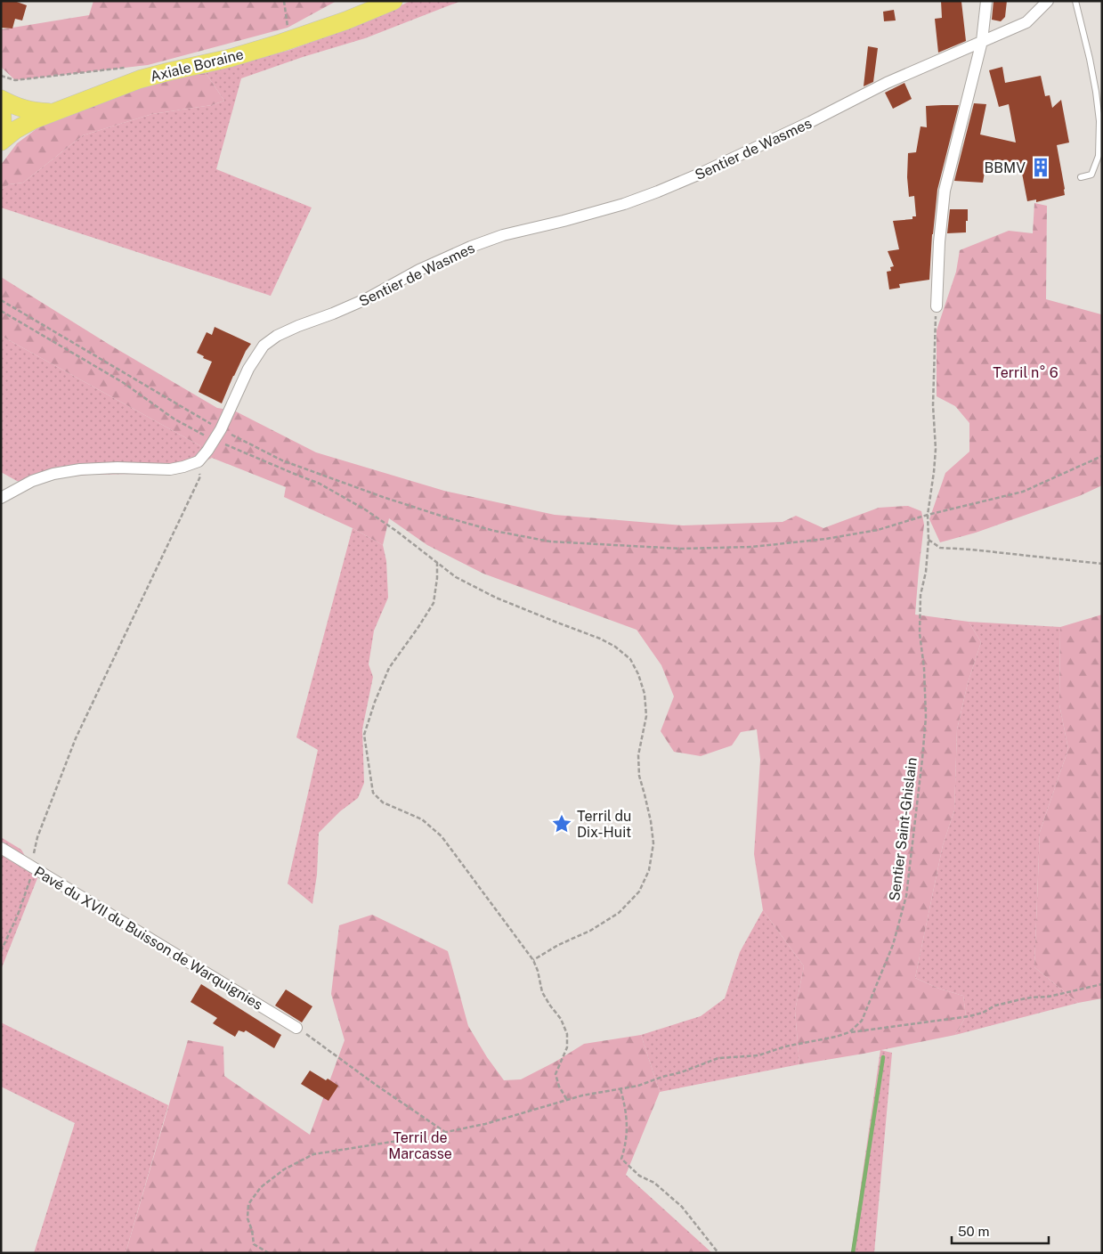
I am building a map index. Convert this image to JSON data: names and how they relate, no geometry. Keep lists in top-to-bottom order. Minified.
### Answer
{"streets":{"main road":["Axiale Boraine"],"street":["Sentier de Wasmes","Pavé du XVII du Buisson de Warquignies"],"path":["Sentier Saint-Ghislain"]},"parks":["Terril n° 6","Terril de Marcasse"],"places":{"building":["BBMV"],"place":["Terril du Dix-Huit"]},"scale_bar":"50 m"}
